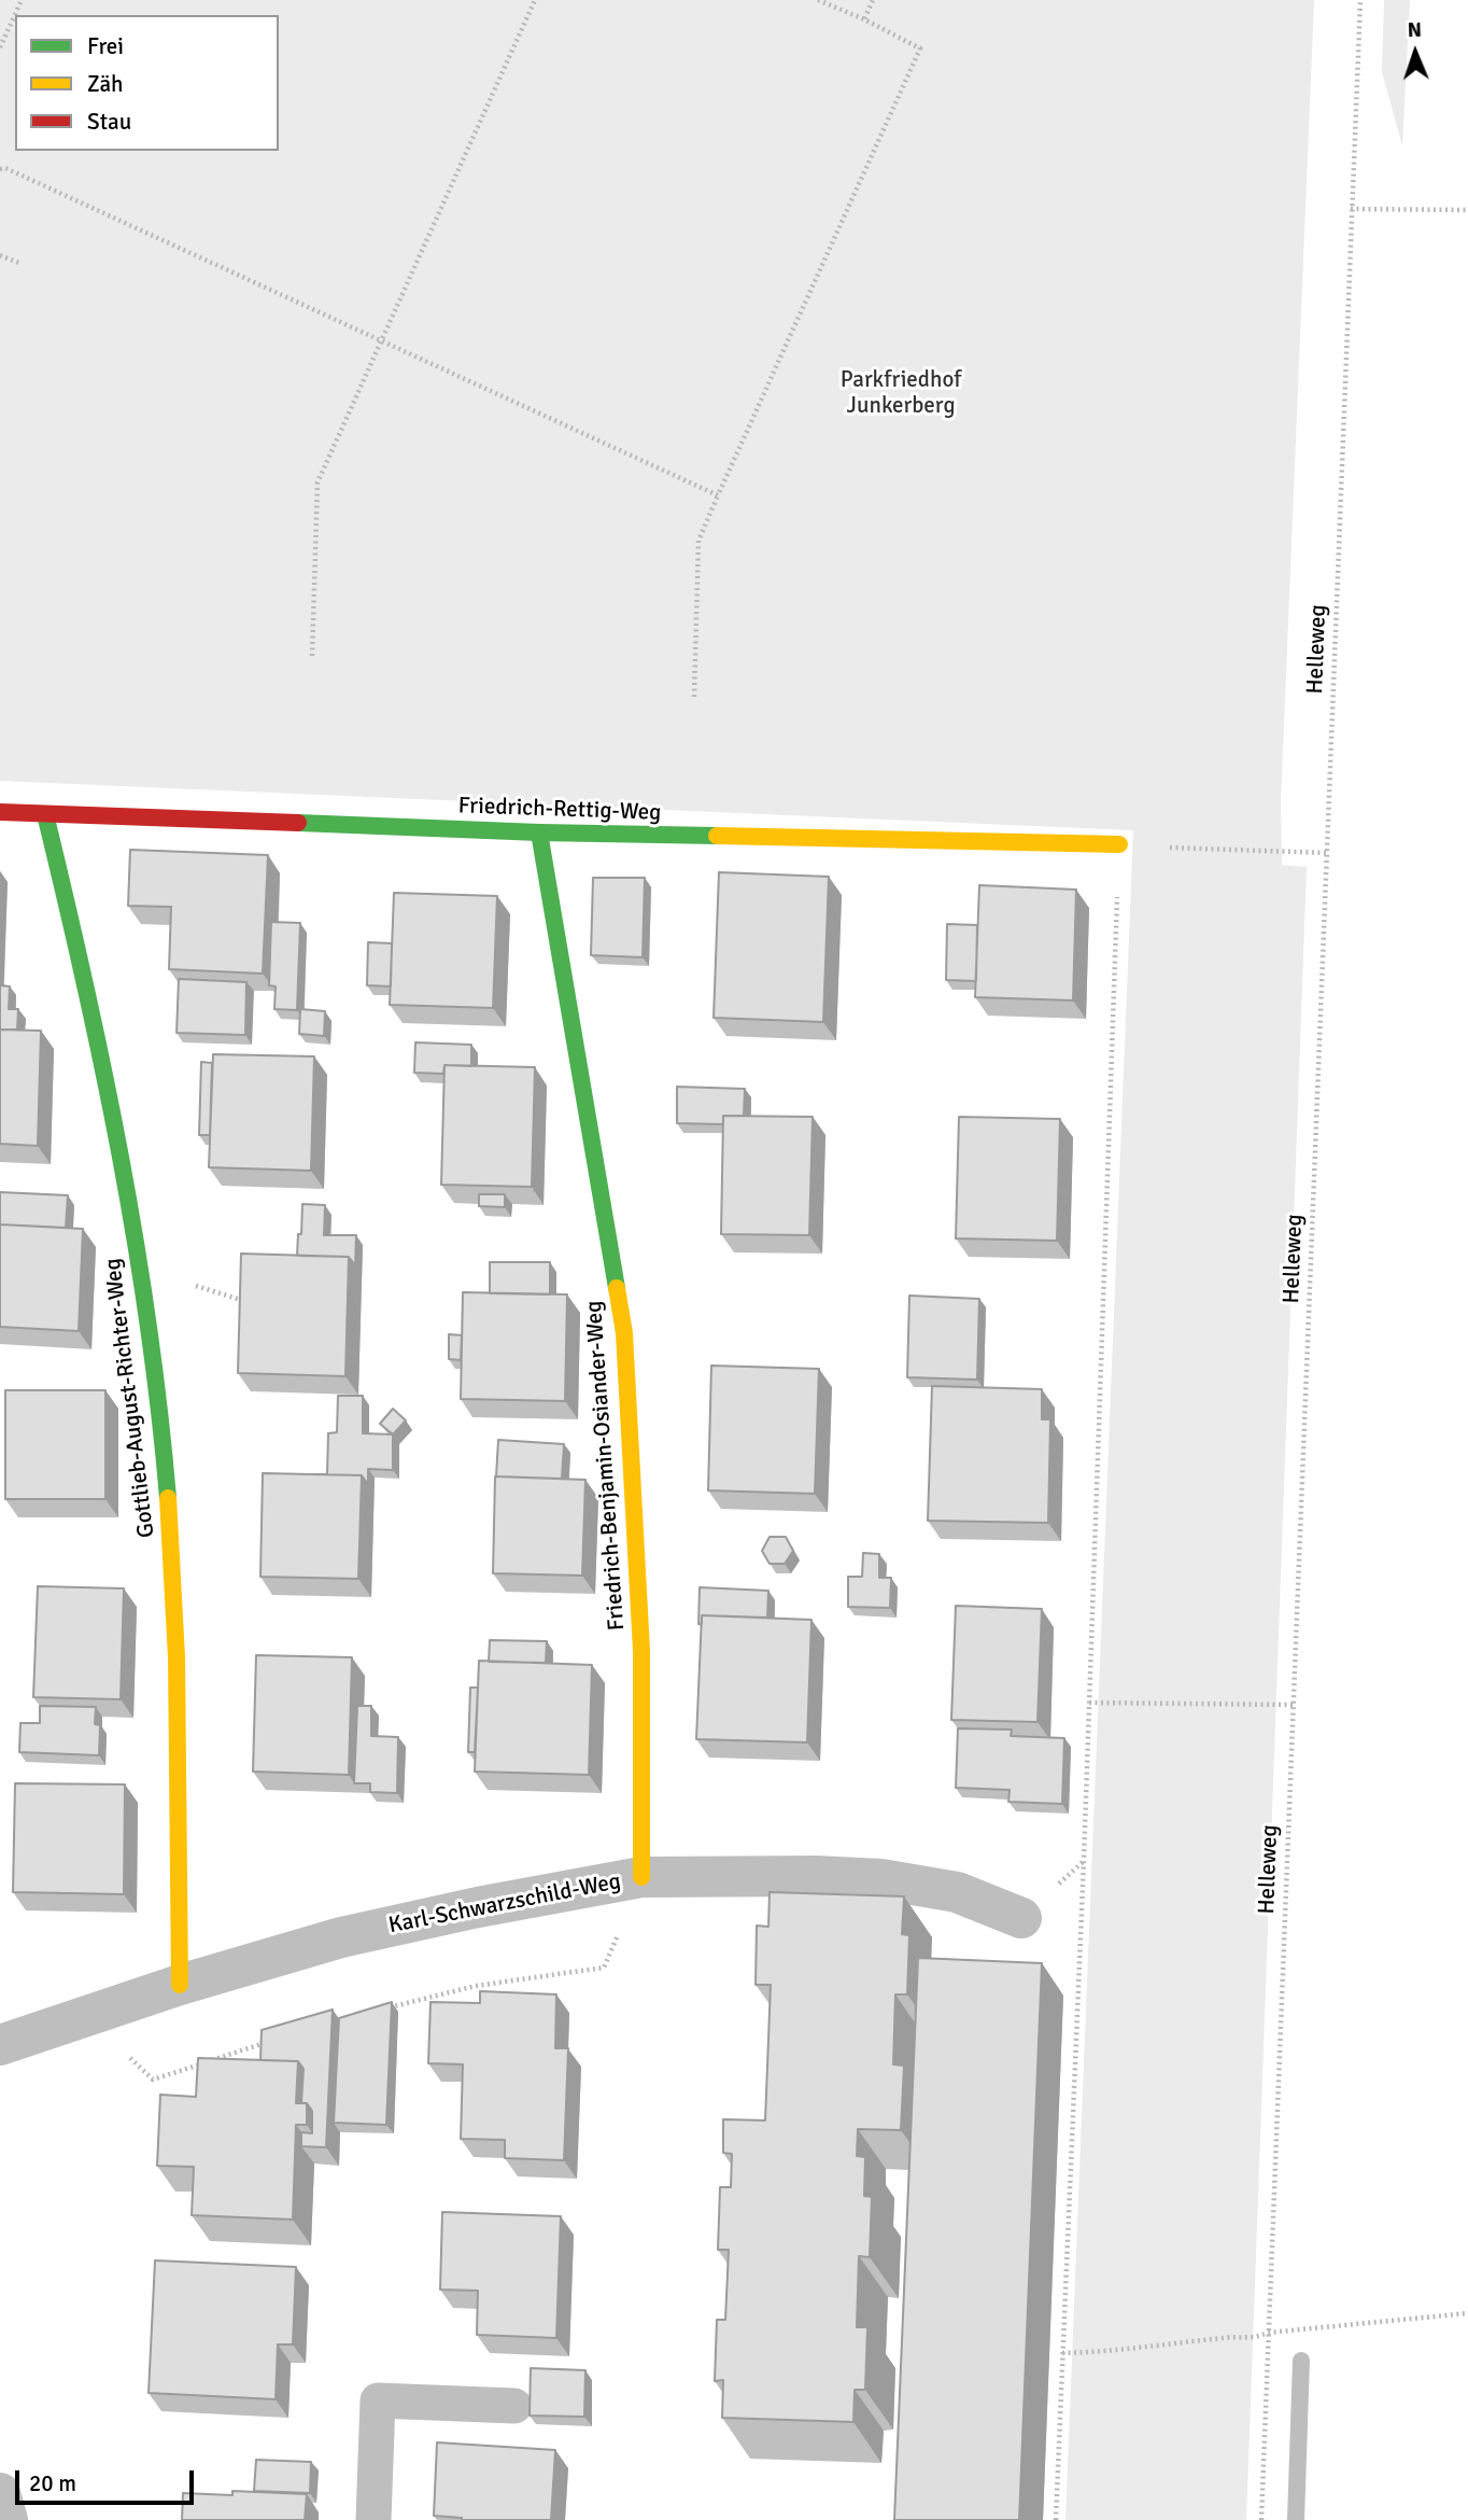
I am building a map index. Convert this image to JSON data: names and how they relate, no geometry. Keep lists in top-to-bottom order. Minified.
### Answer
{"streets":{"street":["Friedrich-Rettig-Weg","Gottlieb-August-Richter-Weg","Friedrich-Benjamin-Osiander-Weg","Karl-Schwarzschild-Weg"],"path":["Helleweg"]},"crossings":[["Friedrich-Rettig-Weg","Gottlieb-August-Richter-Weg"],["Friedrich-Rettig-Weg","Friedrich-Benjamin-Osiander-Weg"],["Gottlieb-August-Richter-Weg","Karl-Schwarzschild-Weg"],["Friedrich-Benjamin-Osiander-Weg","Karl-Schwarzschild-Weg"]],"parks":["Parkfriedhof Junkerberg"],"legend":["Frei","Zäh","Stau"],"scale_bar":"20 m","north":"top"}
